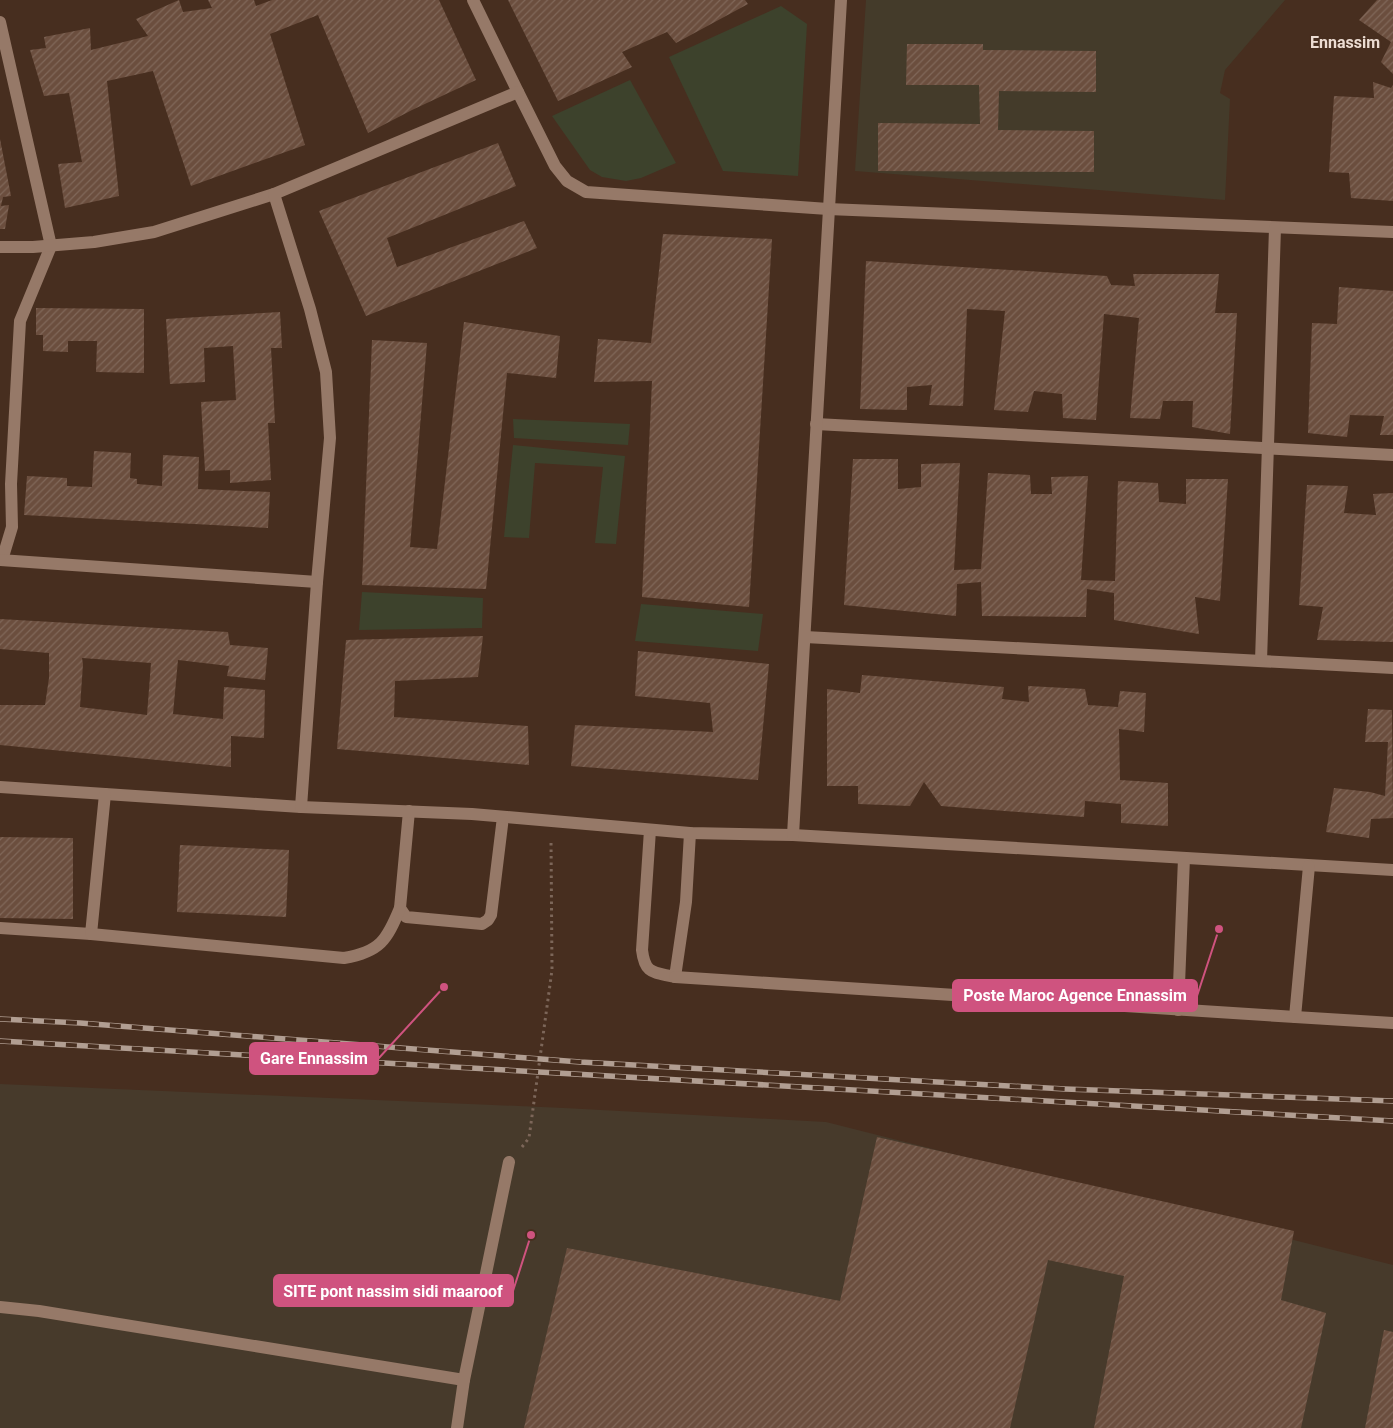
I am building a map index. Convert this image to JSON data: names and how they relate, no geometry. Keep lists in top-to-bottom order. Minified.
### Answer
{"districts":["Ennassim"],"places":["Poste Maroc Agence Ennassim","Gare Ennassim","SITE pont nassim sidi maaroof"]}
